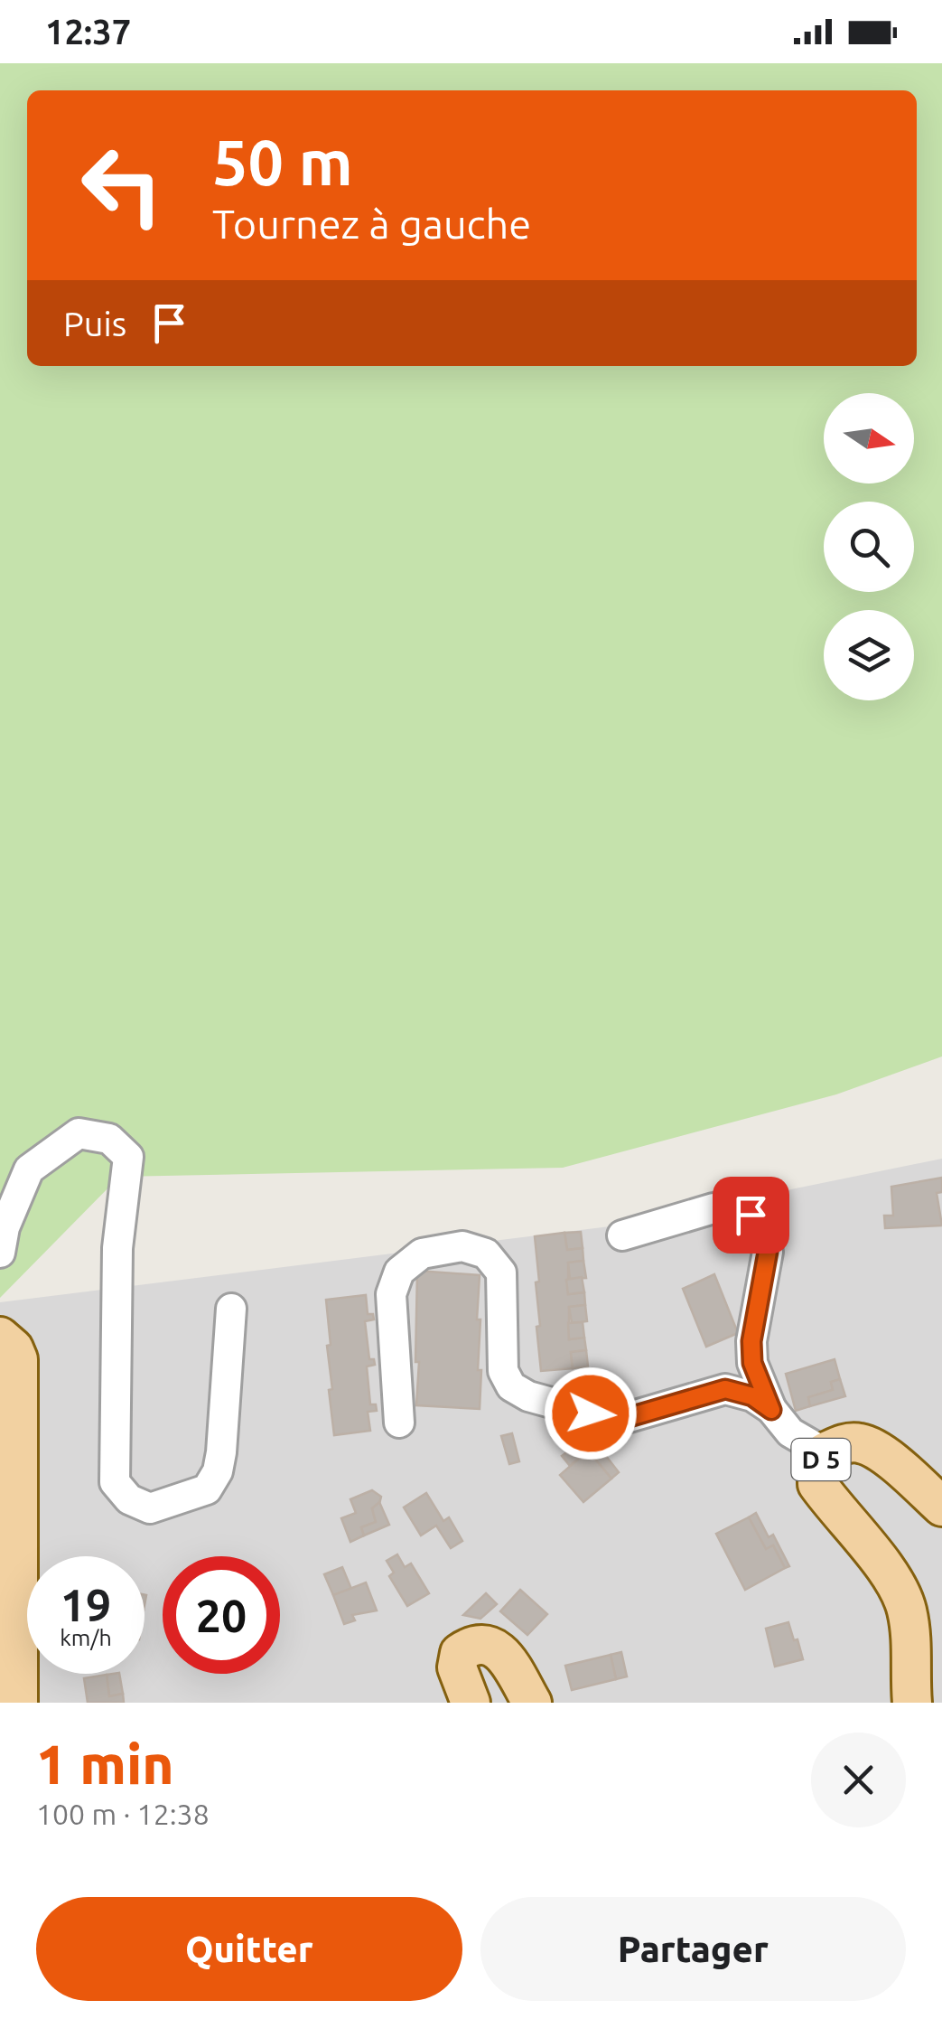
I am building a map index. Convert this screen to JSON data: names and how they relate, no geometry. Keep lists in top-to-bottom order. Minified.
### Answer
{"streets":{"main road":["D 5"]},"north":"right","page":{"status":"12:37","turn":["50 m","Tournez à gauche"],"then":"Puis","speed":"19 km/h","limit":"20","heading":["1 min","100 m · 12:38"],"buttons":["Quitter","Partager"]}}
